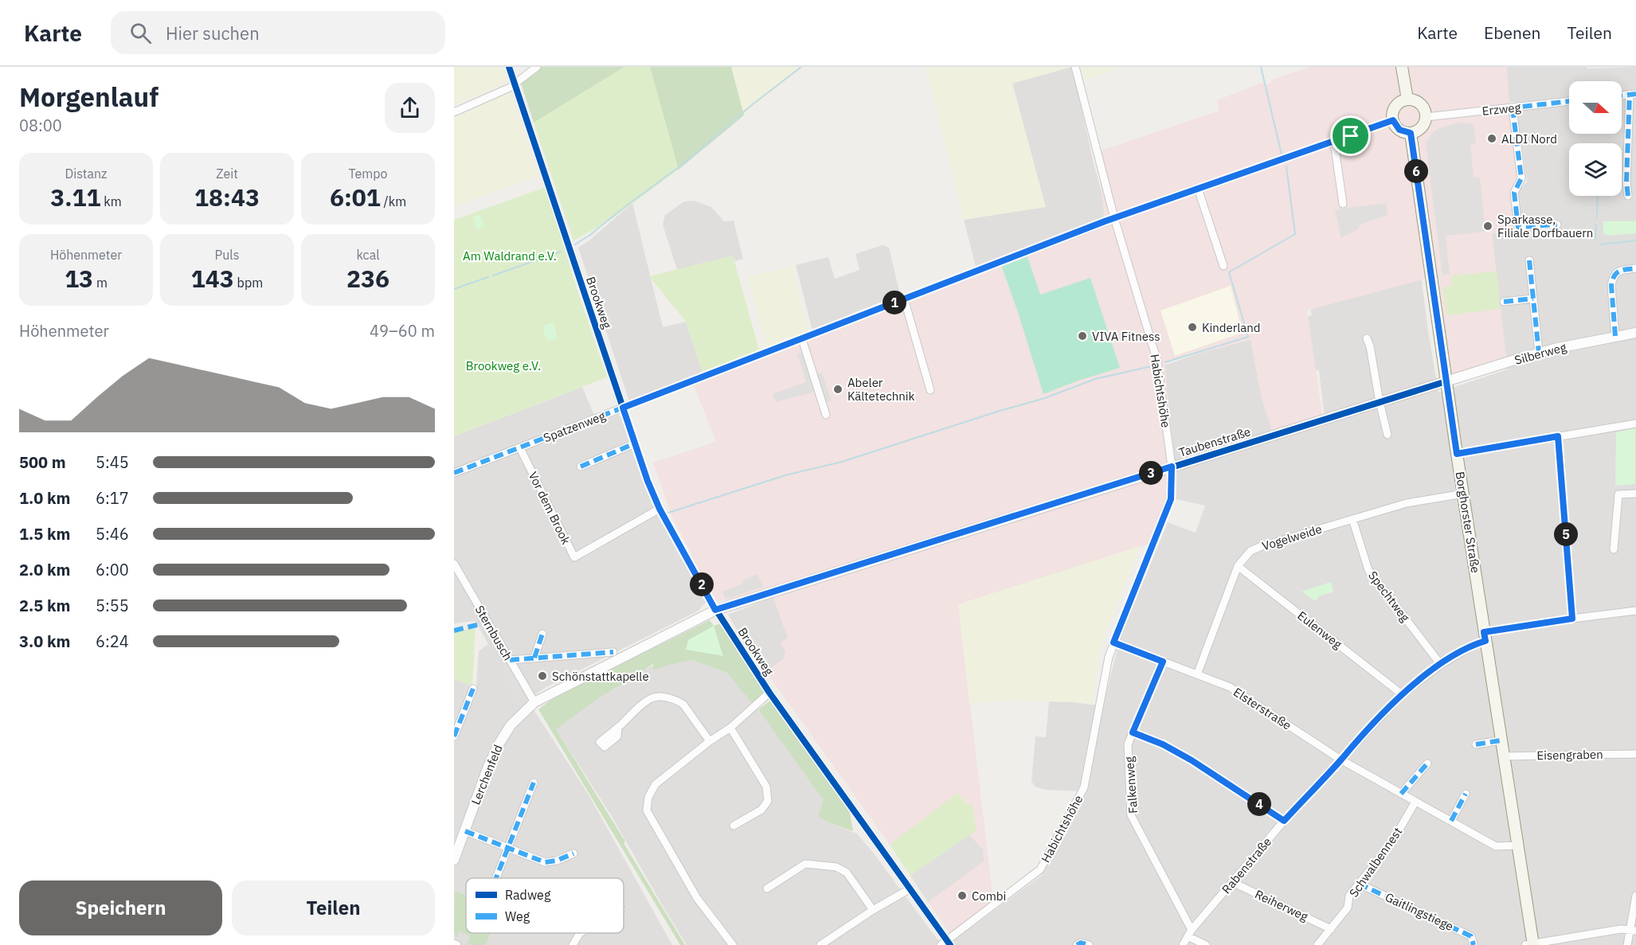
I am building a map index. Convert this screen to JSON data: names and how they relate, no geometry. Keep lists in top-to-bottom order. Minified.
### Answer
{"streets":{"main road":["Borghorster Straße"],"street":["Erzweg","Brookweg","Silberweg","Habichtshöhe","Spatzenweg","Taubenstraße","Vor dem Brook","Vogelweide","Spechtweg","Eulenweg","Sternbusch","Elsterstraße","Eisengraben","Lerchenfeld","Falkenweg","Schwalbennest","Rabenstraße","Reiherweg","Gaitlingstiege"]},"crossings":[["Erzweg","Spatzenweg"],["Erzweg","Borghorster Straße"],["Brookweg","Habichtshöhe"],["Brookweg","Spatzenweg"],["Brookweg","Taubenstraße"],["Brookweg","Vor dem Brook"],["Brookweg","Lerchenfeld"],["Silberweg","Taubenstraße"],["Silberweg","Borghorster Straße"],["Habichtshöhe","Spatzenweg"],["Habichtshöhe","Taubenstraße"],["Habichtshöhe","Elsterstraße"],["Spatzenweg","Vor dem Brook"],["Spatzenweg","Borghorster Straße"],["Taubenstraße","Borghorster Straße"],["Taubenstraße","Lerchenfeld"],["Borghorster Straße","Vogelweide"],["Borghorster Straße","Elsterstraße"],["Borghorster Straße","Eisengraben"],["Borghorster Straße","Rabenstraße"],["Vogelweide","Spechtweg"],["Vogelweide","Eulenweg"],["Vogelweide","Elsterstraße"],["Spechtweg","Rabenstraße"],["Eulenweg","Rabenstraße"],["Sternbusch","Lerchenfeld"],["Elsterstraße","Falkenweg"],["Elsterstraße","Schwalbennest"],["Elsterstraße","Rabenstraße"],["Falkenweg","Rabenstraße"],["Schwalbennest","Reiherweg"],["Schwalbennest","Gaitlingstiege"],["Rabenstraße","Reiherweg"]],"parks":["Am Waldrand e.V.","Brookweg e.V."],"places":["ALDI Nord","Sparkasse, Filiale Dorfbauern","Kinderland","VIVA Fitness","Abeler Kältetechnik","Schönstattkapelle","Combi"],"legend":["Radweg","Weg"],"north":"right","page":{"header":"Karte","search":"Hier suchen","nav":["Karte","Ebenen","Teilen"],"heading":["Morgenlauf","08:00"],"stats":[["Distanz","3.11 km"],["Zeit","18:43"],["Tempo","6:01 /km"],["Höhenmeter","13 m"],["Puls","143 bpm"],["kcal","236"]],"pins":["6","1","3","5","2","4"],"chart":["Höhenmeter","49–60 m"],"list":[{"name":"500 m","note":"5:45"},{"name":"1.0 km","note":"6:17"},{"name":"1.5 km","note":"5:46"},{"name":"2.0 km","note":"6:00"},{"name":"2.5 km","note":"5:55"},{"name":"3.0 km","note":"6:24"}],"buttons":["Speichern","Teilen"]}}
